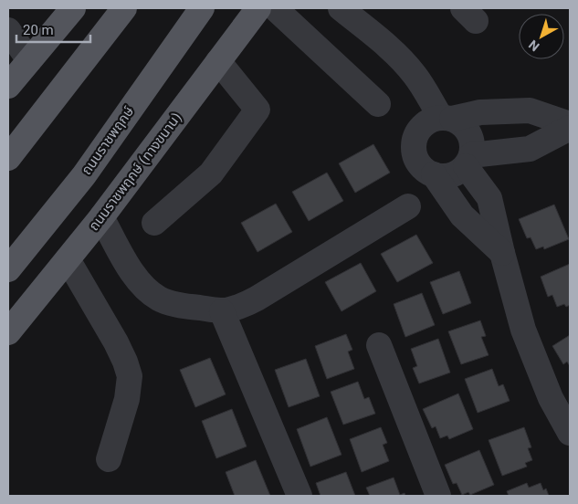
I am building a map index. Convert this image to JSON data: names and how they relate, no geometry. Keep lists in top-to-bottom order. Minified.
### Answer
{"streets":{"main road":["ถนนราชพฤกษ์","ถนนราชพฤกษ์ (ทางขนาน)"]},"scale_bar":"20 m","north":"bottom left"}
